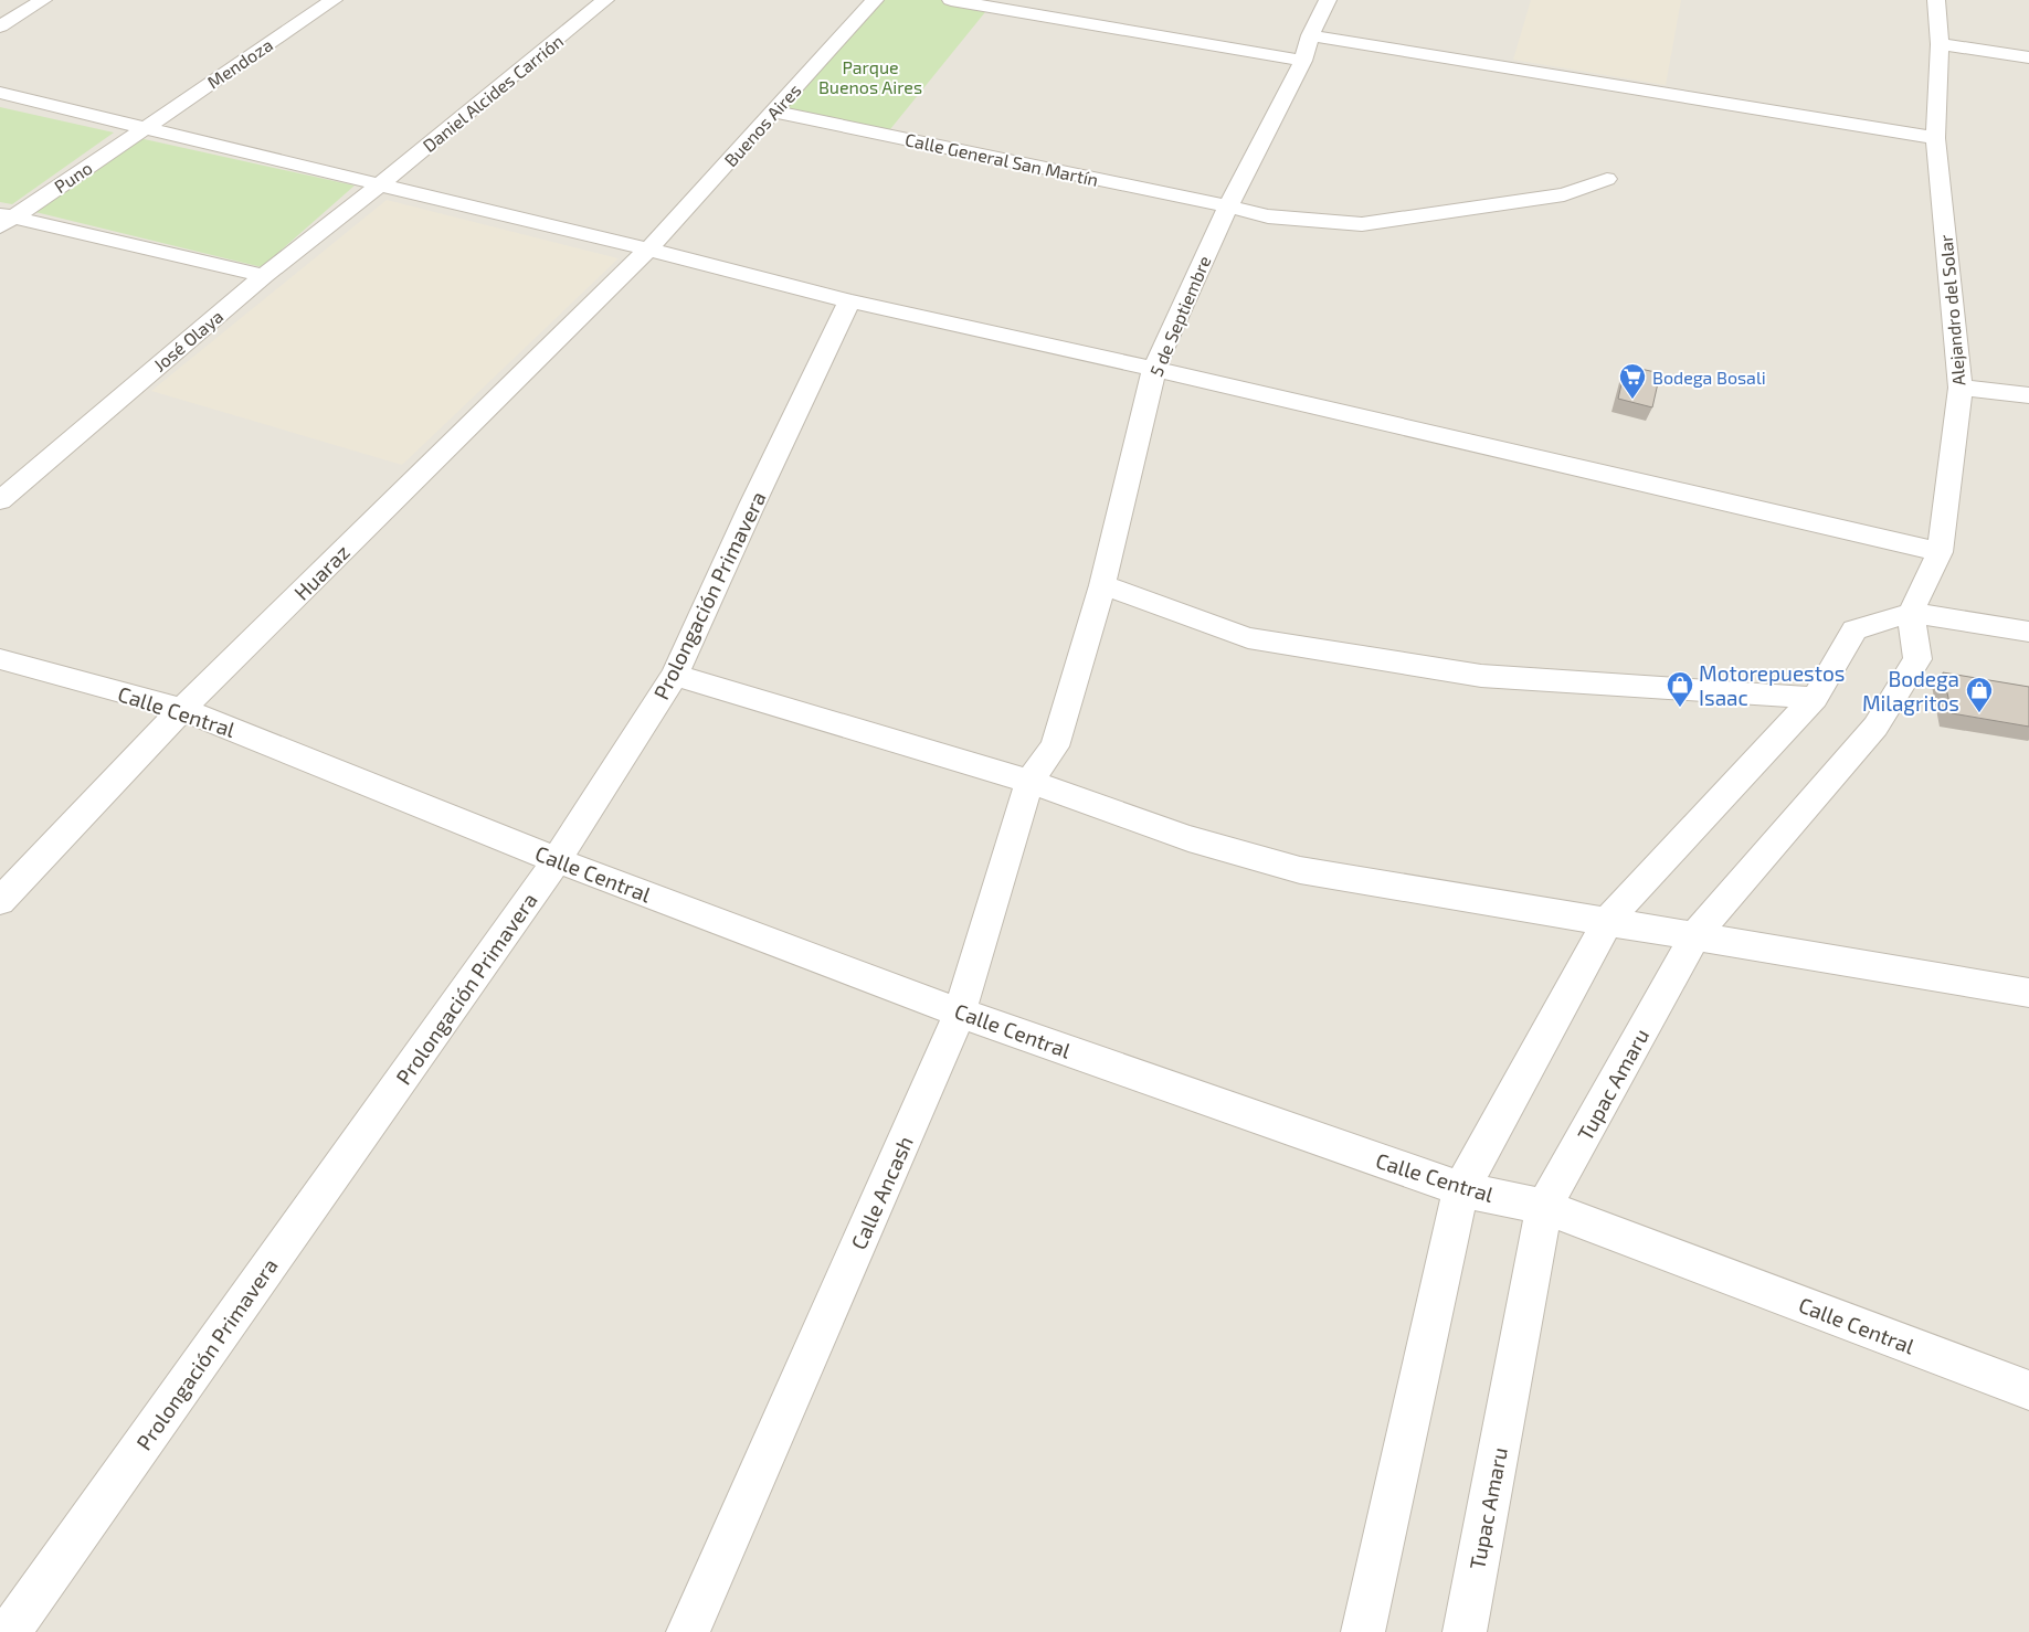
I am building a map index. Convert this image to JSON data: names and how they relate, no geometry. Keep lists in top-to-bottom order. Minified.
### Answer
{"streets":{"street":["Mendoza","Daniel Alcides Carrión","Buenos Aires","Calle General San Martín","Puno","Alejandro del Solar","5 de Septiembre","José Olaya","Huaraz","Prolongación Primavera","Calle Central","Tupac Amaru","Calle Ancash"]},"crossings":[["Mendoza","Puno"],["Daniel Alcides Carrión","José Olaya"],["Buenos Aires","Calle General San Martín"],["Buenos Aires","Huaraz"],["Calle General San Martín","5 de Septiembre"],["Alejandro del Solar","Tupac Amaru"],["5 de Septiembre","Calle Ancash"],["Huaraz","Calle Central"],["Prolongación Primavera","Calle Central"],["Calle Central","Tupac Amaru"],["Calle Central","Calle Ancash"]],"parks":["Parque Buenos Aires"],"places":{"supermarket":["Bodega Bosali"],"shop":["Motorepuestos Isaac","Bodega Milagritos"]}}
